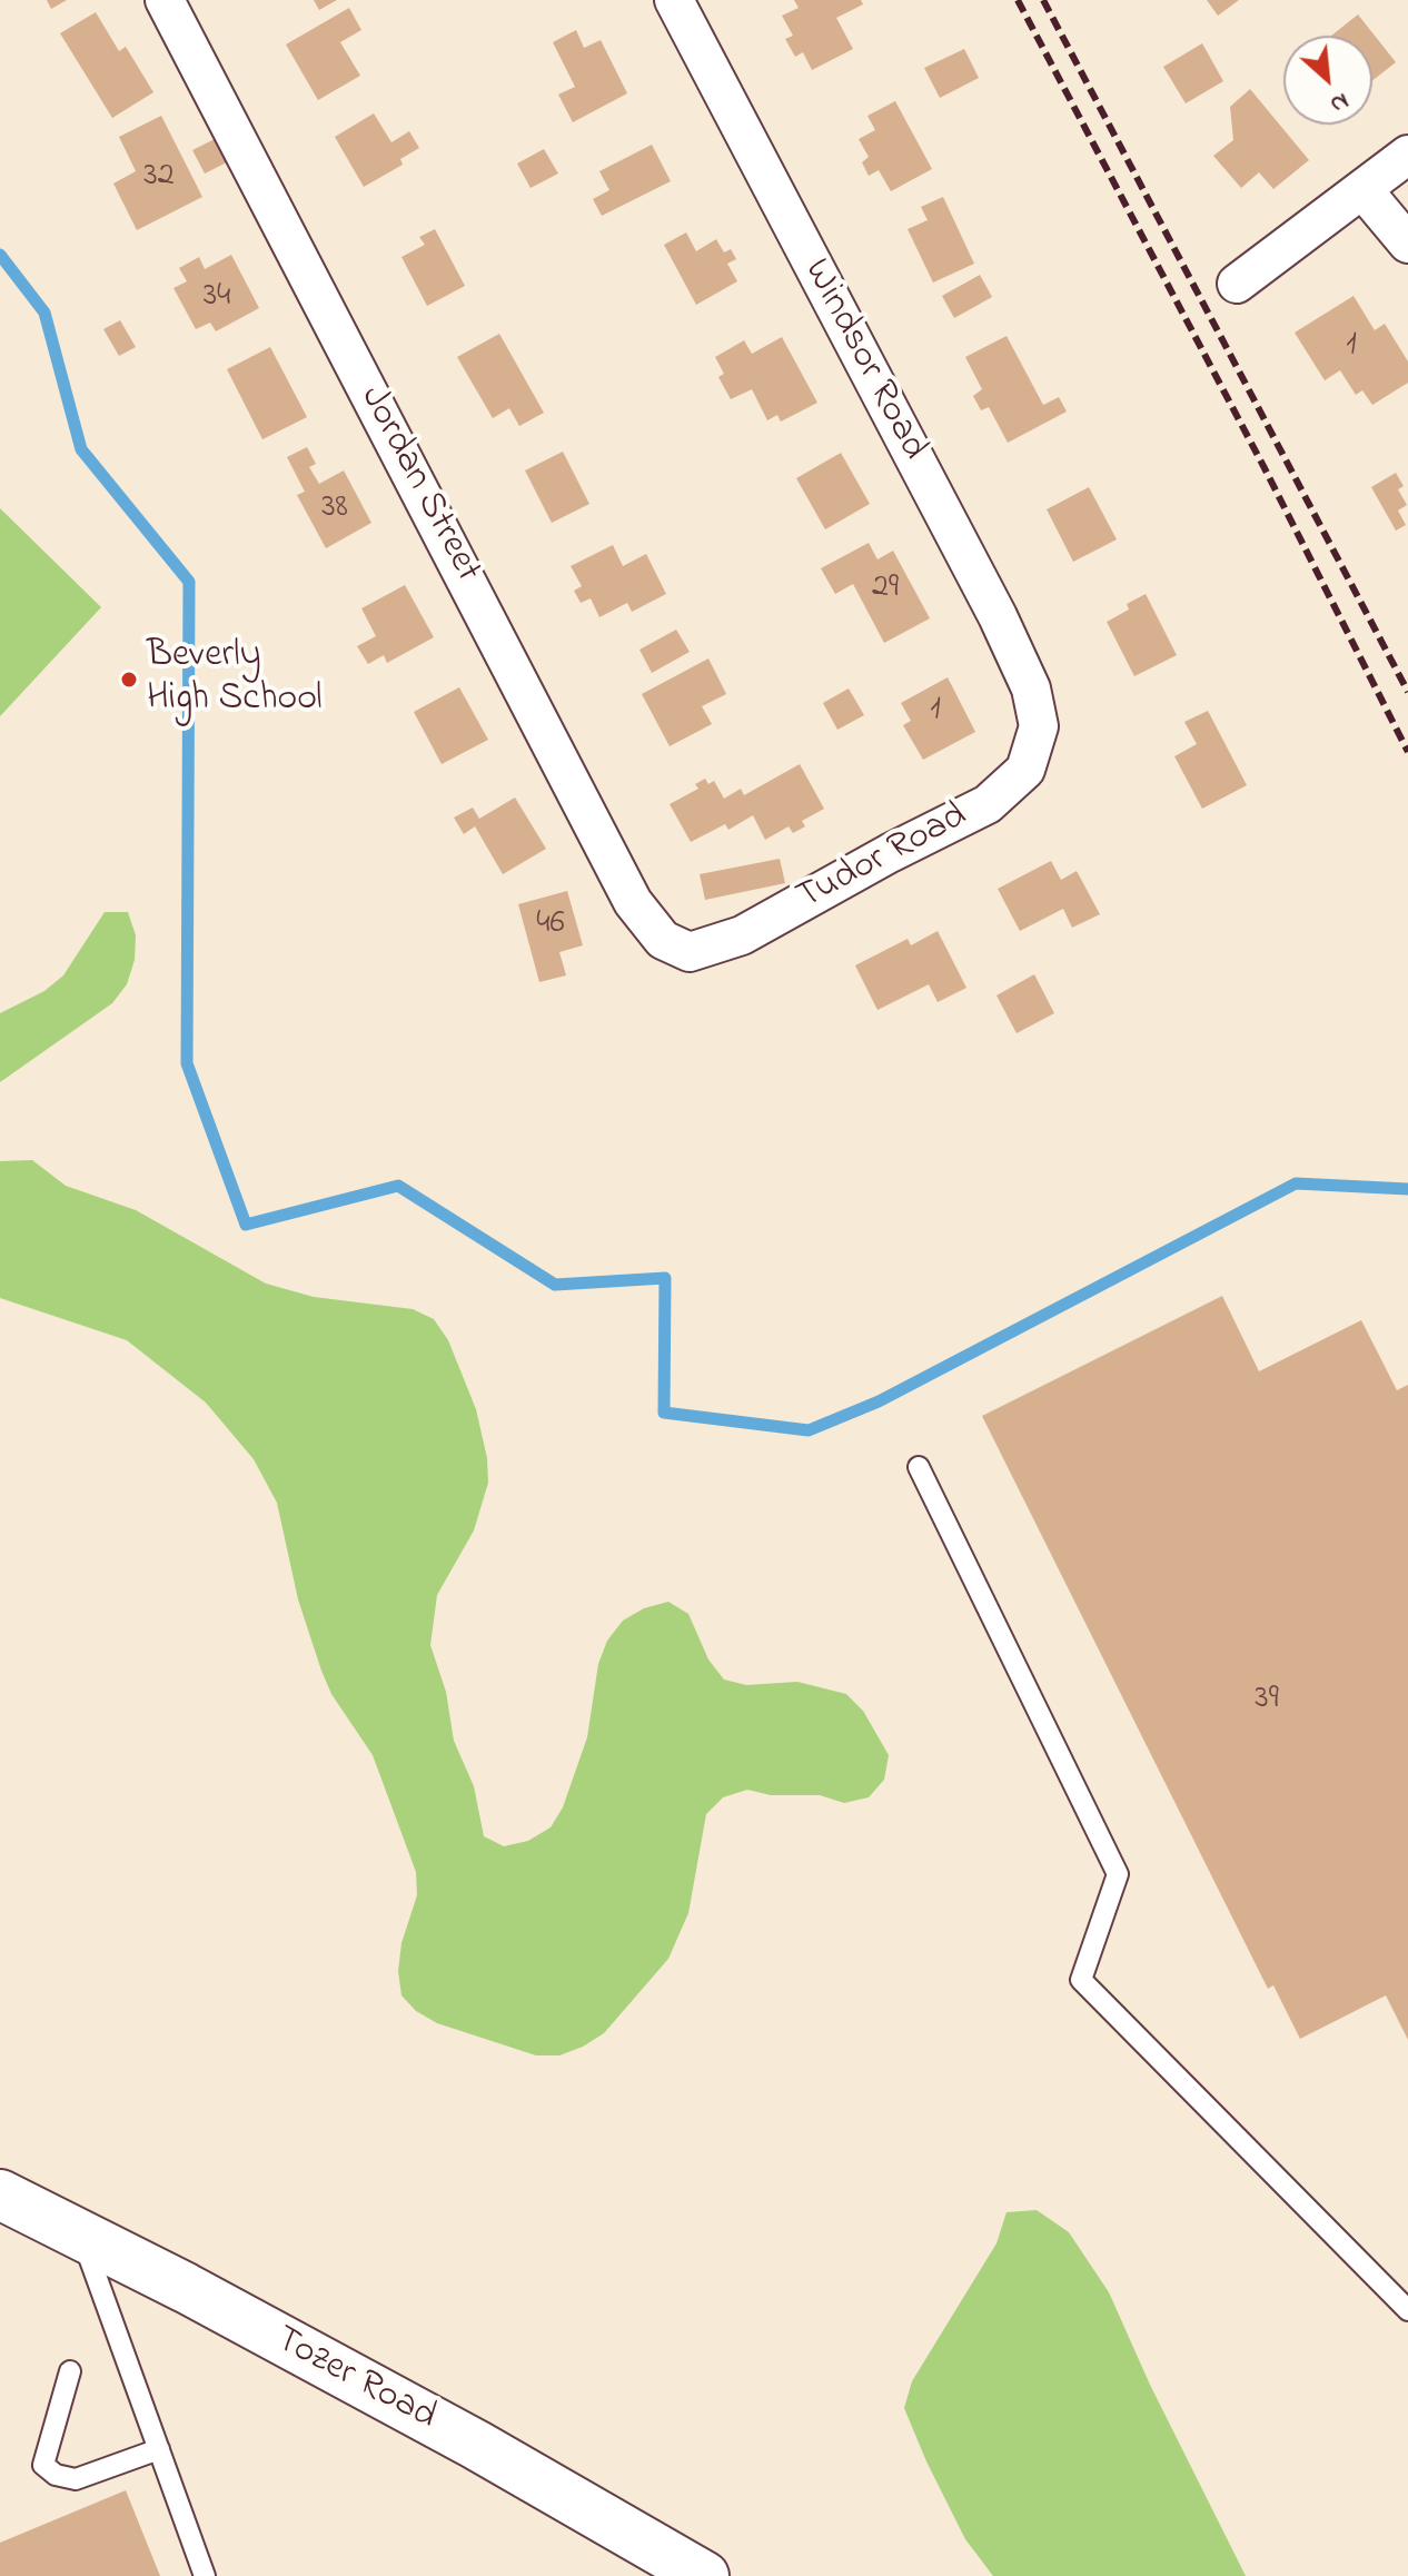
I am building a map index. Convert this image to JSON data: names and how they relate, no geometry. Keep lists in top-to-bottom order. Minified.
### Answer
{"streets":{"main road":["Tozer Road"],"street":["Windsor Road","Jordan Street","Tudor Road"]},"crossings":[["Windsor Road","Tudor Road"],["Jordan Street","Tudor Road"]],"places":["Beverly High School"],"house_numbers":["32","34","1","38","29","1","46","39"],"north":"bottom right"}
